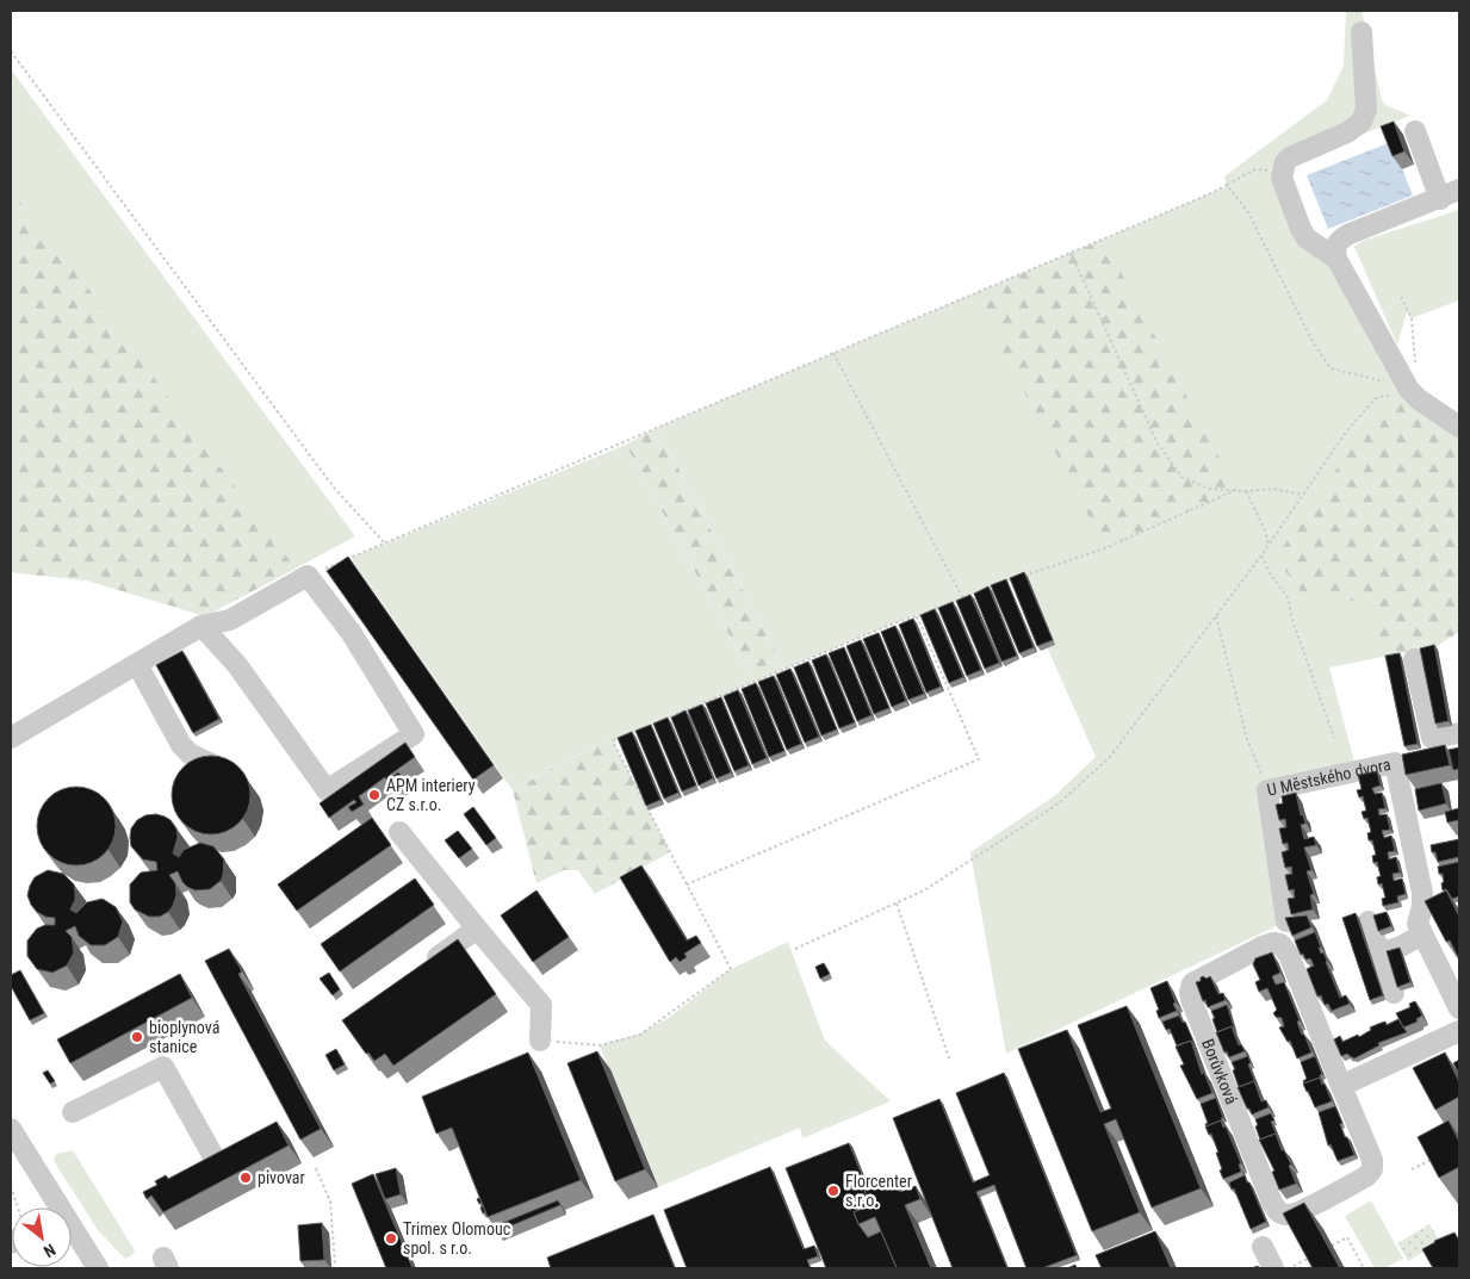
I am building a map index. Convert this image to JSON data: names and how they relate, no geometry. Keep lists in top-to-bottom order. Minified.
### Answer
{"streets":{"street":["U Městského dvora","Borůvková"]},"places":["APM interiery CZ s.r.o.","bioplynová stanice","pivovar","Florcenter s.r.o.","Trimex Olomouc spol. s r.o."],"north":"bottom right"}
